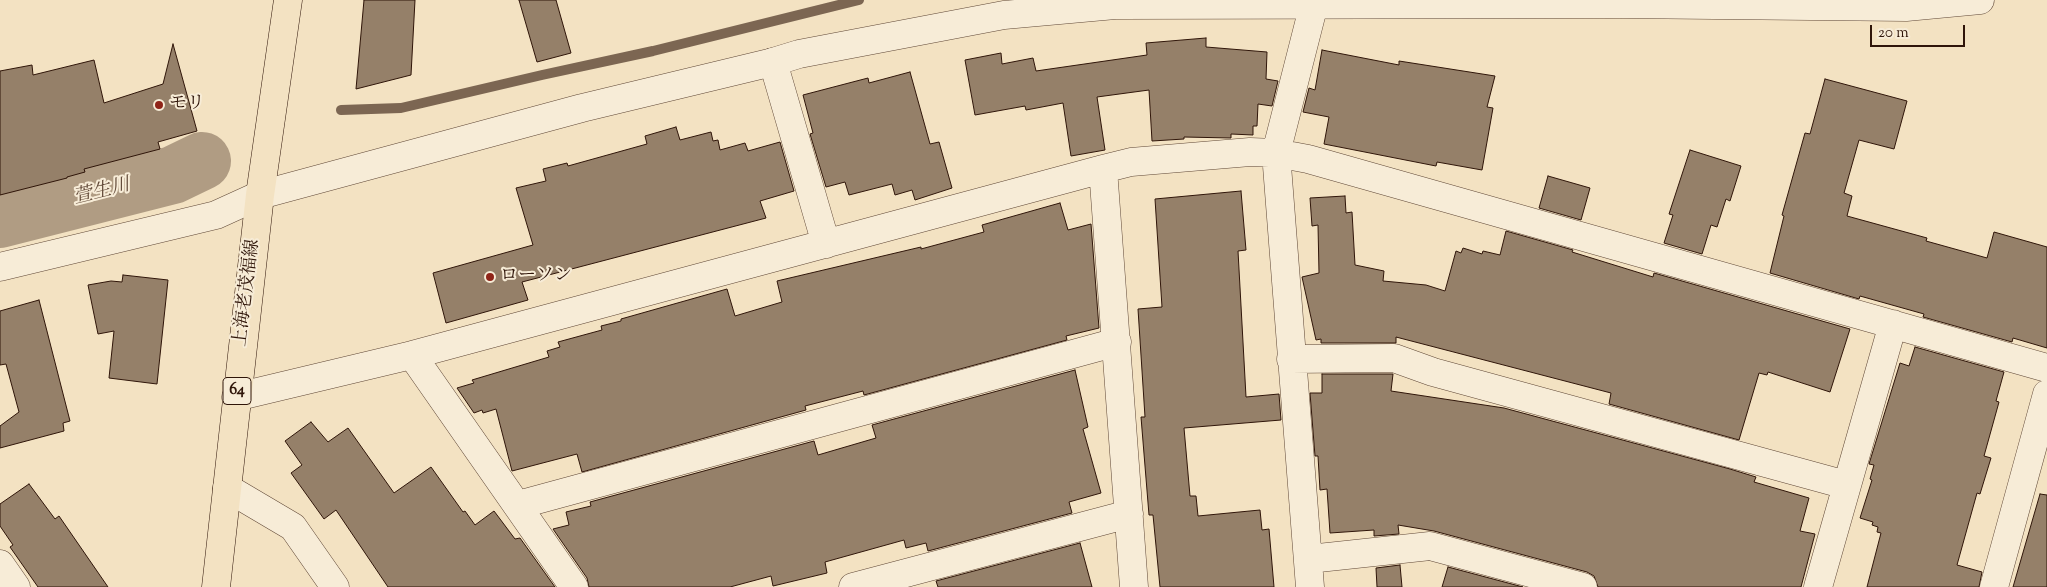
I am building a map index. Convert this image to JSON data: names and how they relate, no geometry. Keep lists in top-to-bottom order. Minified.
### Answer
{"streets":{"main road":["上海老茂福線","64"]},"water":["萱生川"],"places":["モリ","ローソン"],"scale_bar":"20 m"}
